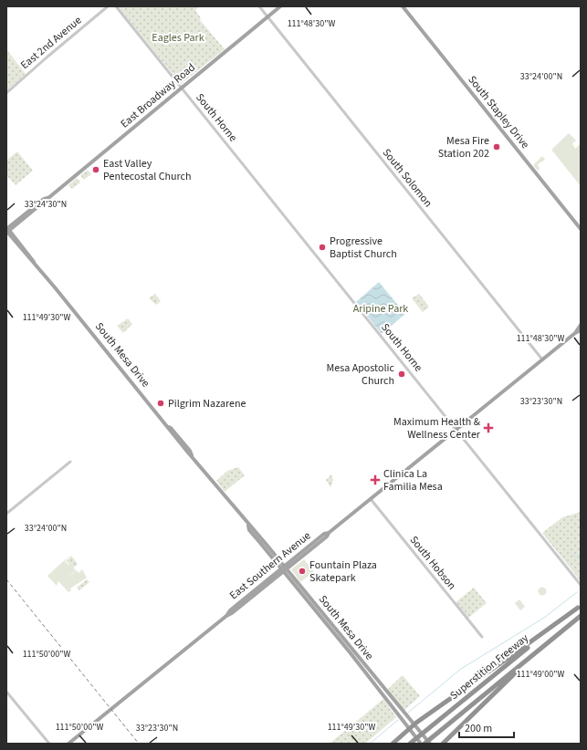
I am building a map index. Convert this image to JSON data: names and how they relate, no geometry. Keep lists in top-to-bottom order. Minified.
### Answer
{"streets":{"highway":["Superstition Freeway"],"main road":["East Broadway Road","South Stapley Drive","South Mesa Drive","East Southern Avenue"],"street":["East 2nd Avenue","South Horne","South Solomon","South Hobson"]},"crossings":[["East Broadway Road","South Horne"],["East Broadway Road","South Solomon"],["East Broadway Road","South Mesa Drive"],["South Horne","East Southern Avenue"],["South Solomon","East Southern Avenue"],["South Mesa Drive","East Southern Avenue"],["South Hobson","East Southern Avenue"]],"parks":["Eagles Park","Aripine Park"],"places":{"other":["Mesa Fire Station 202","East Valley Pentecostal Church","Progressive Baptist Church","Mesa Apostolic Church","Pilgrim Nazarene","Fountain Plaza Skatepark"],"health":["Maximum Health & Wellness Center","Clinica La Familia Mesa"]},"scale_bar":"200 m","coordinates":["111°48'30\"W","33°24'00\"N","33°24'30\"N","111°49'30\"W","33°23'30\"N","111°50'00\"W","111°49'00\"W"]}
